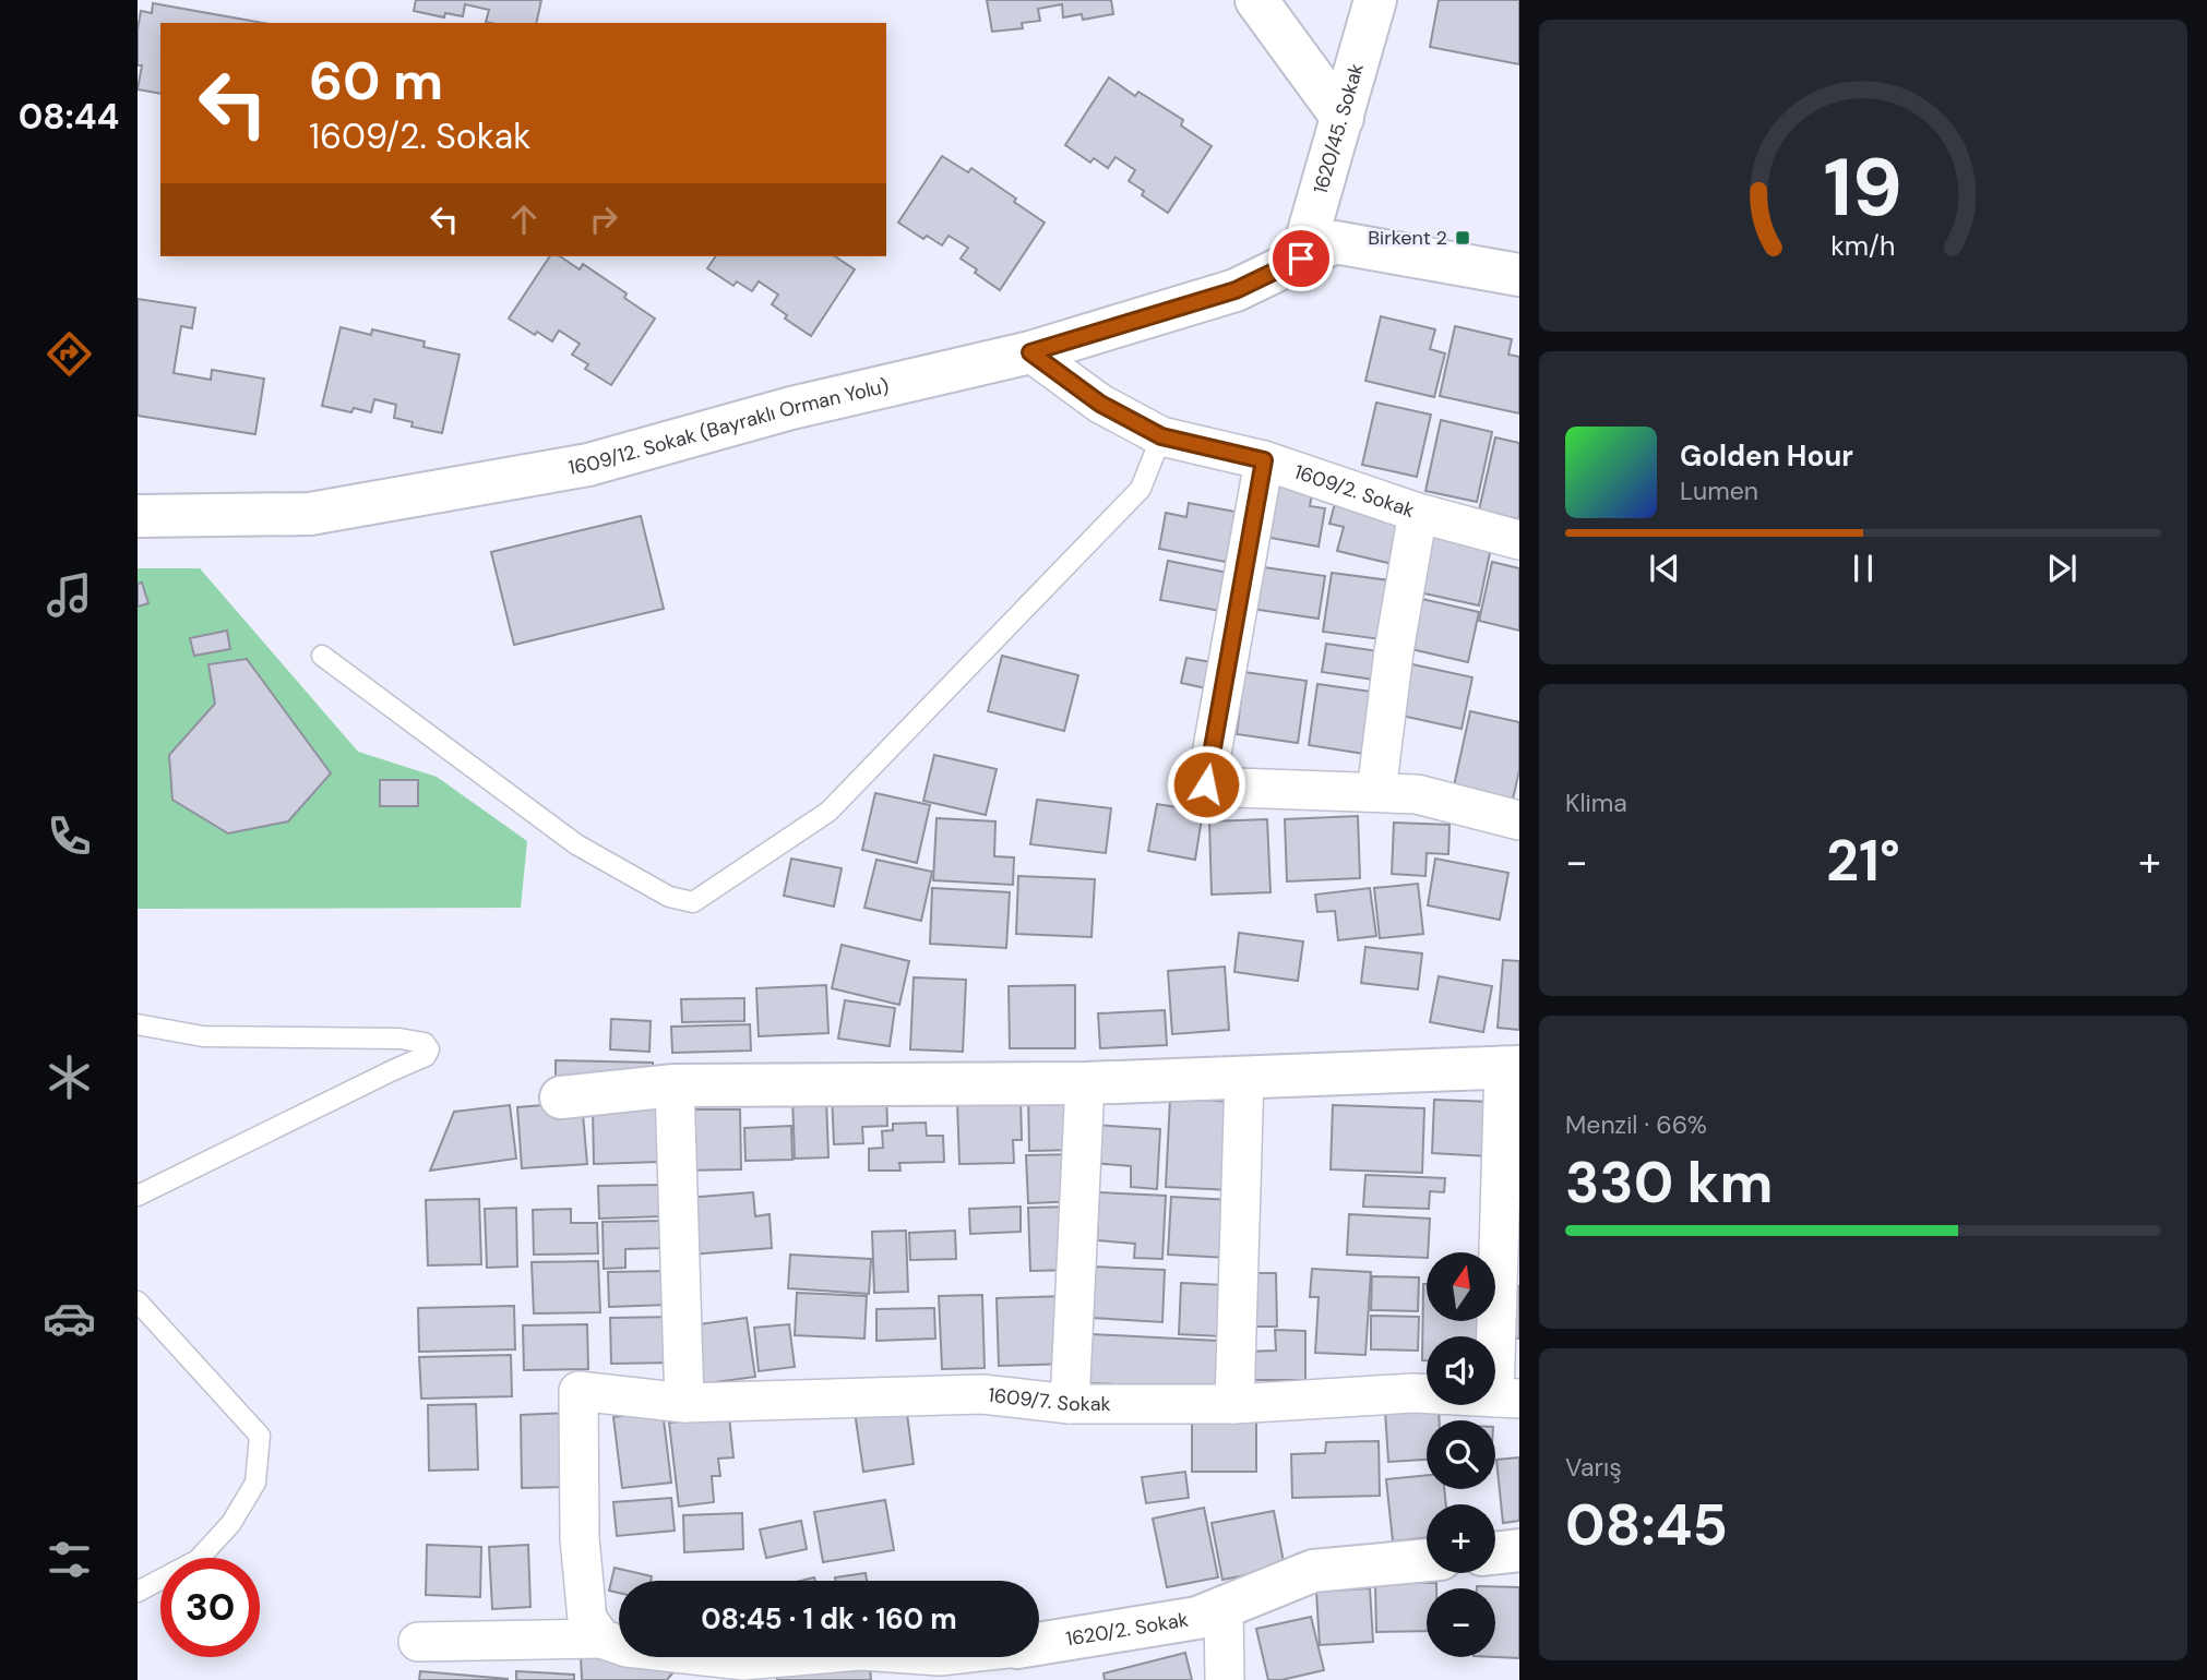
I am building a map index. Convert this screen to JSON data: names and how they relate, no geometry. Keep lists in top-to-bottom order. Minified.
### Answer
{"streets":{"main road":["1620/45. Sokak","1609/12. Sokak (Bayraklı Orman Yolu)","1620/2. Sokak"],"street":["1609/2. Sokak","1609/7. Sokak"]},"crossings":[["1620/45. Sokak","1609/12. Sokak (Bayraklı Orman Yolu)"],["1609/12. Sokak (Bayraklı Orman Yolu)","1609/2. Sokak"],["1609/7. Sokak","1620/2. Sokak"]],"places":{"transit":["Birkent 2"]},"north":"top","page":{"tabs":"08:44","turn":["60 m","1609/2. Sokak"],"song":["Golden Hour","Lumen"],"tile":["Klima",["Menzil · 66%","330 km"],["Varış","08:45"]],"heat":["−","21°","+"],"map_buttons":["+","−"],"limit":"30","trip":"08:45 · 1 dk · 160 m","gauge":["19","km/h"]}}
